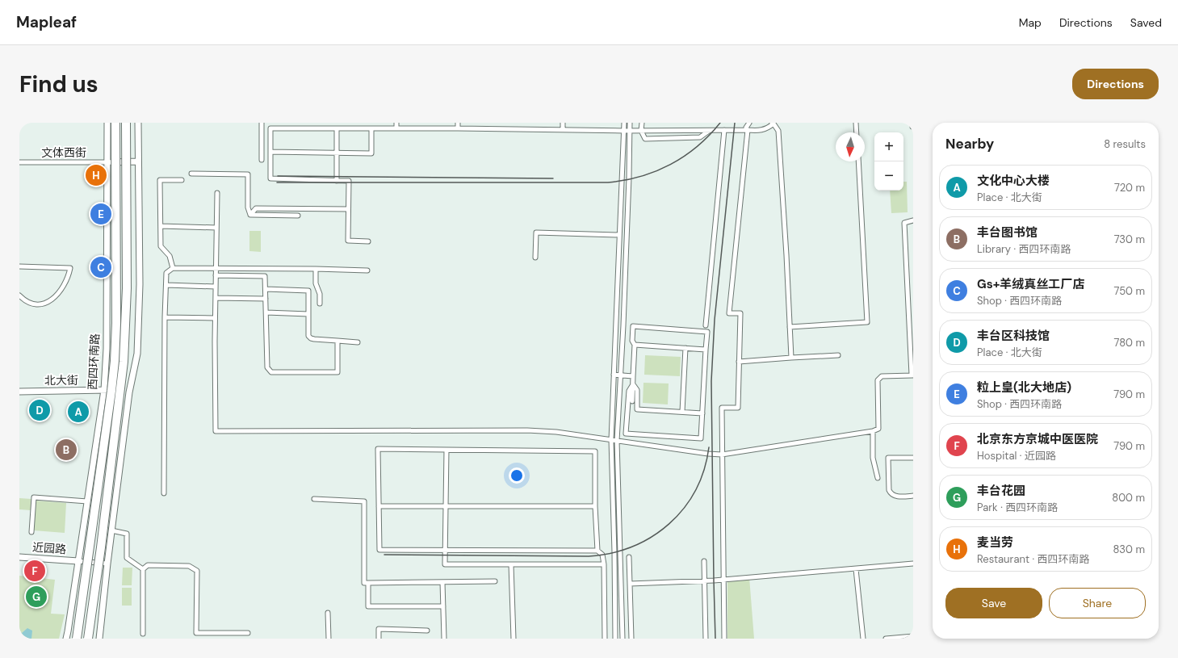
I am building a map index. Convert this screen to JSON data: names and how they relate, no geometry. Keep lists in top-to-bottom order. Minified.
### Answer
{"streets":{"highway":["西四环南路"],"street":["文体西街","北大街","近园路"]},"crossings":[["文体西街","西四环南路"],["西四环南路","北大街"],["西四环南路","近园路"]],"north":"bottom","page":{"header":"Mapleaf","nav":["Map","Directions","Saved"],"buttons":["Directions",["Save","Share"]],"title":"Find us","heading":["Nearby","8 results"],"map_buttons":["+","−"],"pins":["H","E","C","D","A","B","F","G"],"list":[{"mark":"A","name":"文化中心大楼","note":"Place · 北大街","value":"720 m"},{"mark":"B","name":"丰台图书馆","note":"Library · 西四环南路","value":"730 m"},{"mark":"C","name":"Gs+羊绒真丝工厂店","note":"Shop · 西四环南路","value":"750 m"},{"mark":"D","name":"丰台区科技馆","note":"Place · 北大街","value":"780 m"},{"mark":"E","name":"粒上皇(北大地店)","note":"Shop · 西四环南路","value":"790 m"},{"mark":"F","name":"北京东方京城中医医院","note":"Hospital · 近园路","value":"790 m"},{"mark":"G","name":"丰台花园","note":"Park · 西四环南路","value":"800 m"},{"mark":"H","name":"麦当劳","note":"Restaurant · 西四环南路","value":"830 m"}]}}
